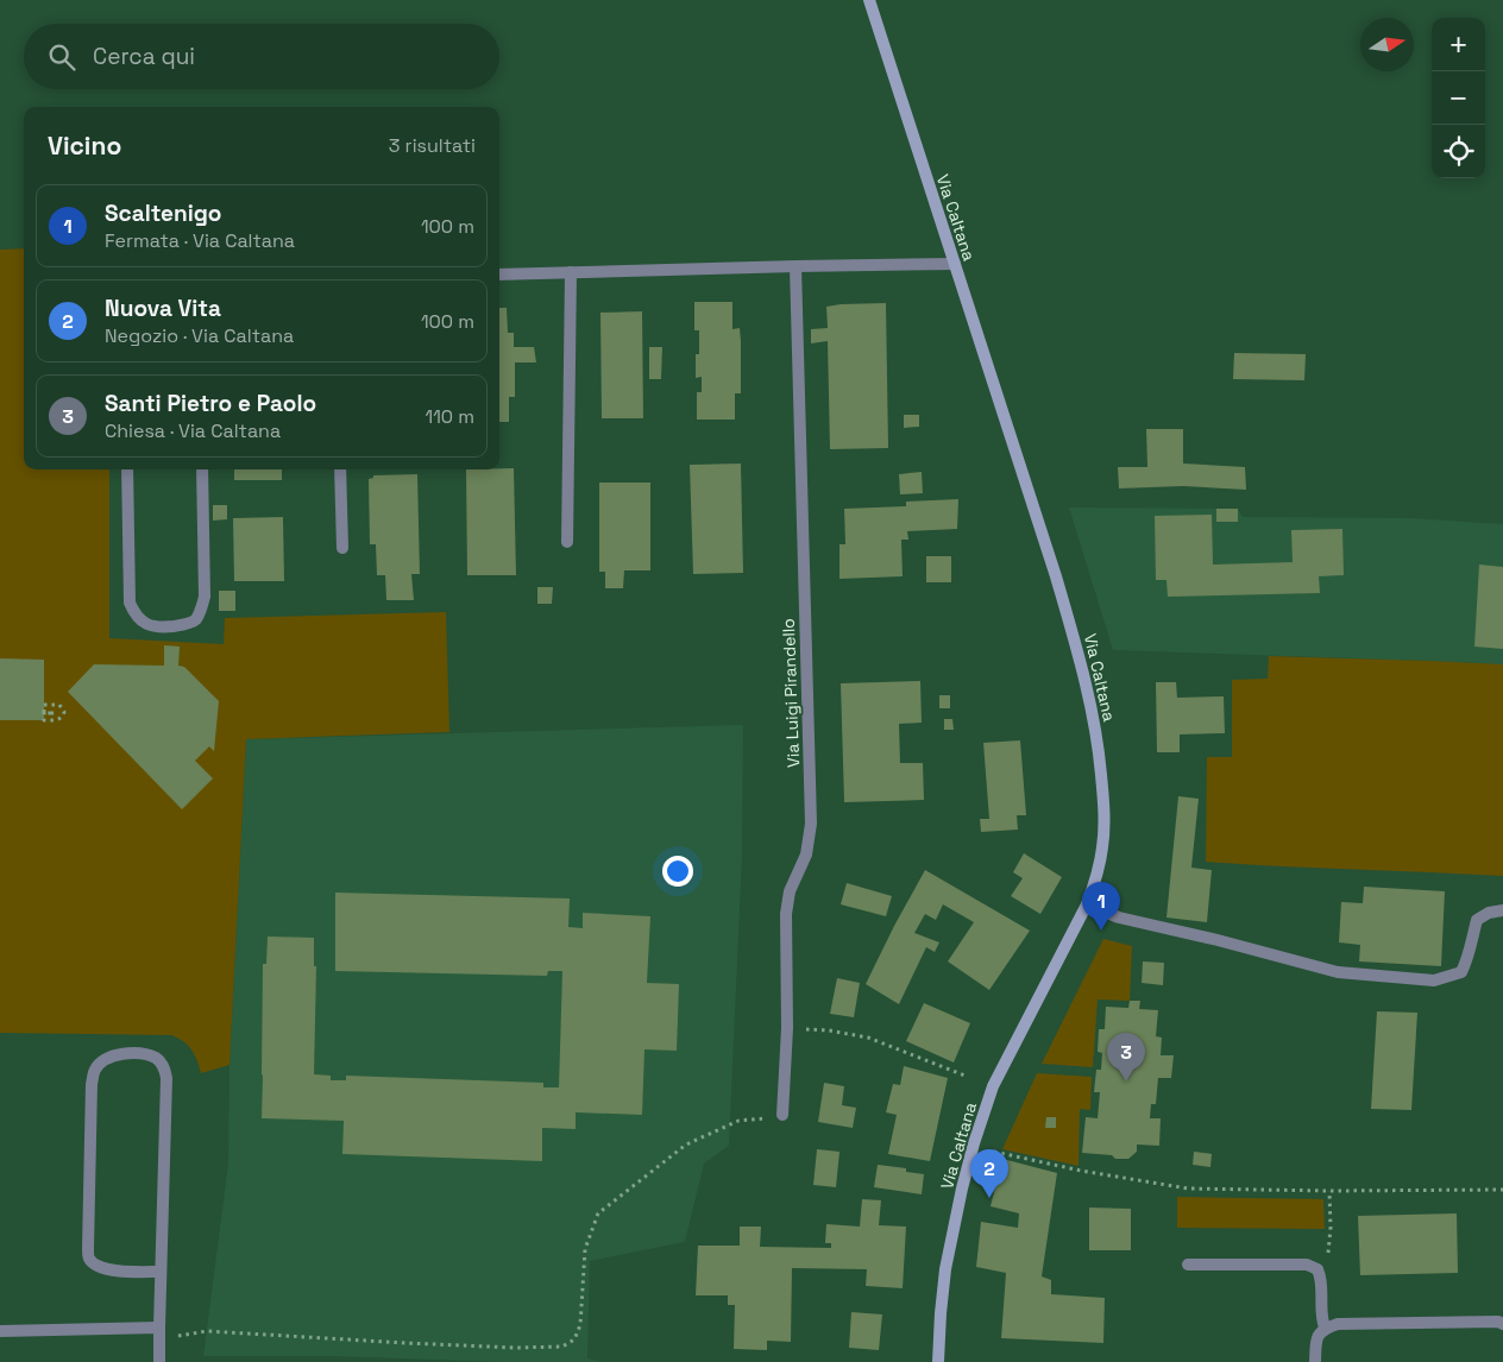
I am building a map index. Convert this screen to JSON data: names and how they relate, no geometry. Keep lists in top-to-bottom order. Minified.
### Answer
{"streets":{"main road":["Via Caltana"],"street":["Via Luigi Pirandello"]},"north":"right","page":{"map_buttons":["+","−"],"search":"Cerca qui","heading":["Vicino","3 risultati"],"list":[{"mark":"1","name":"Scaltenigo","note":"Fermata · Via Caltana","value":"100 m"},{"mark":"2","name":"Nuova Vita","note":"Negozio · Via Caltana","value":"100 m"},{"mark":"3","name":"Santi Pietro e Paolo","note":"Chiesa · Via Caltana","value":"110 m"}],"pins":["1","3","2"]}}
